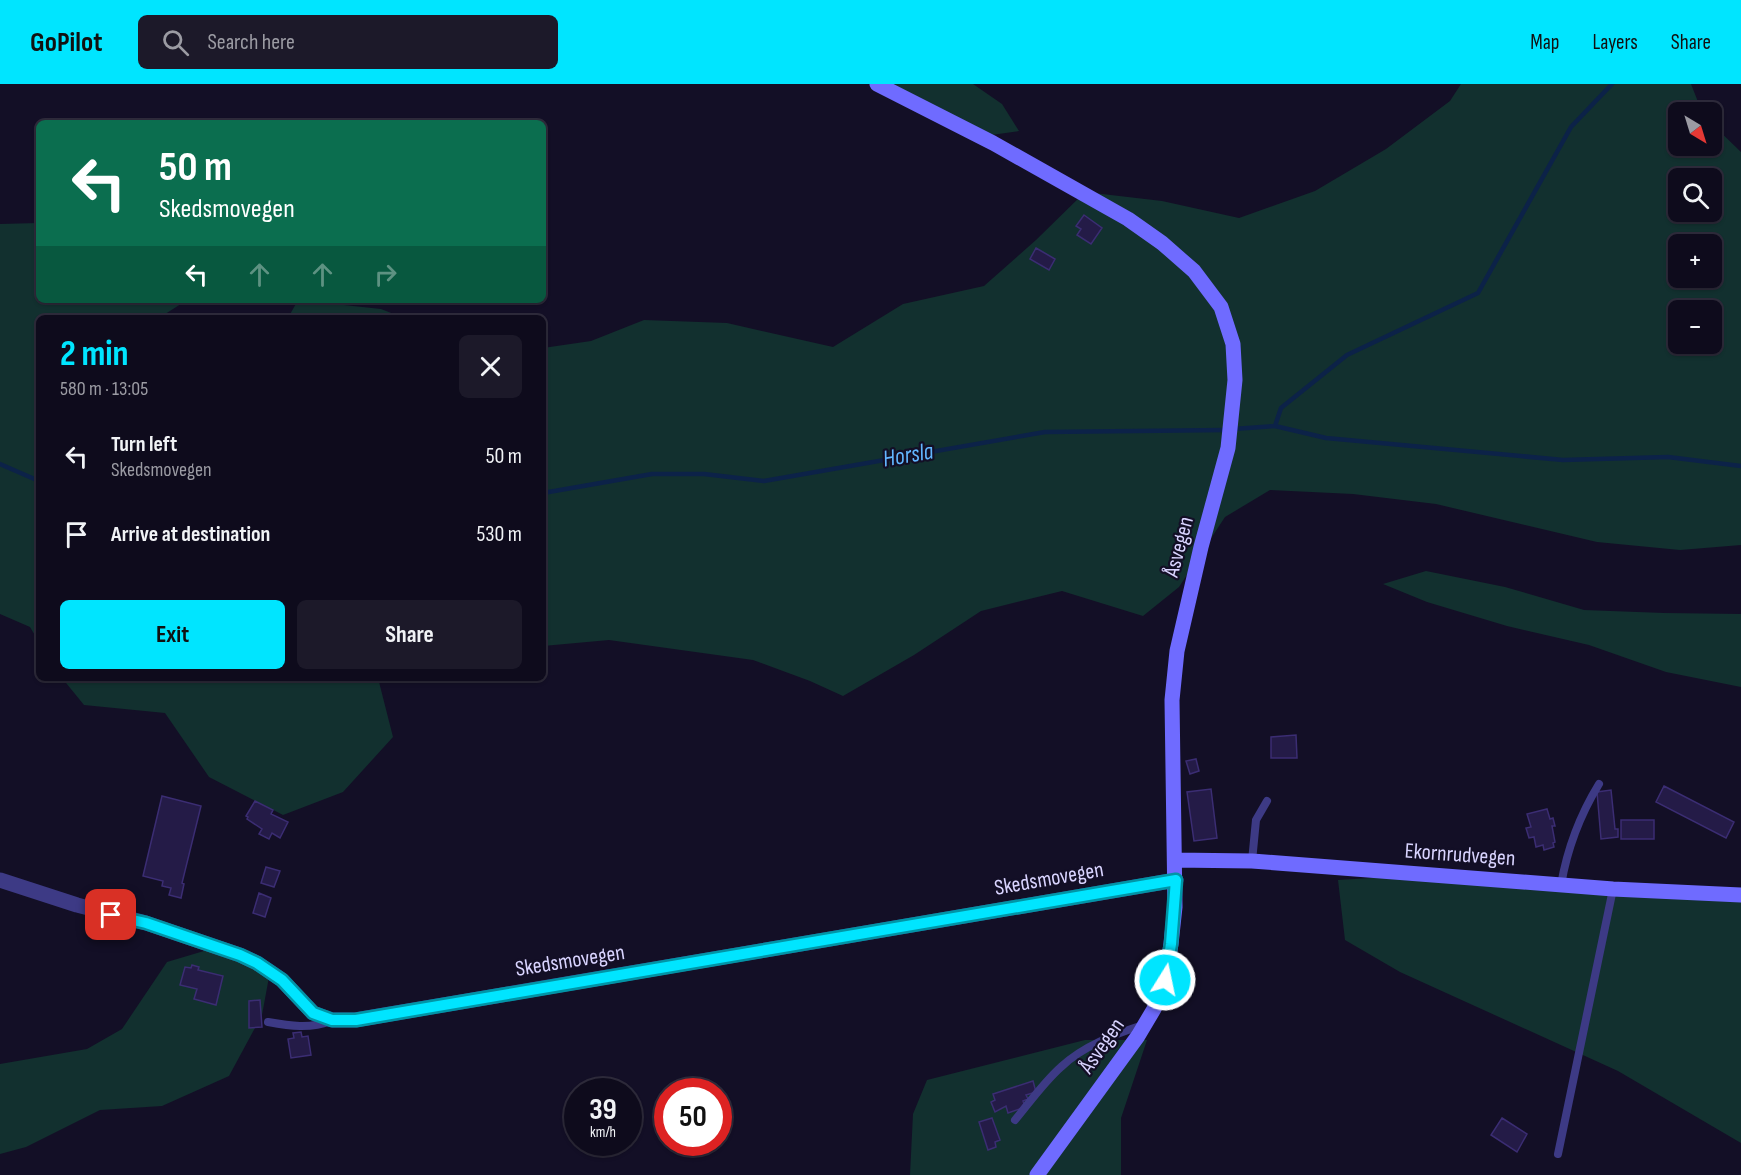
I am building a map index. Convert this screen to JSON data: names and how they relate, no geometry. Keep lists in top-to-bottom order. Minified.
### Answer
{"streets":{"main road":["Åsvegen","Ekornrudvegen"],"street":["Skedsmovegen"]},"crossings":[["Åsvegen","Ekornrudvegen"],["Åsvegen","Skedsmovegen"]],"water":["Horsla"],"north":"bottom right","page":{"header":"GoPilot","search":"Search here","nav":["Map","Layers","Share"],"map_buttons":["+","−"],"turn":["50 m","Skedsmovegen"],"heading":["2 min","580 m · 13:05"],"list":[{"name":"Turn left","note":"Skedsmovegen","value":"50 m"},{"name":"Arrive at destination","value":"530 m"}],"buttons":["Exit","Share"],"speed":"39 km/h","limit":"50"}}
